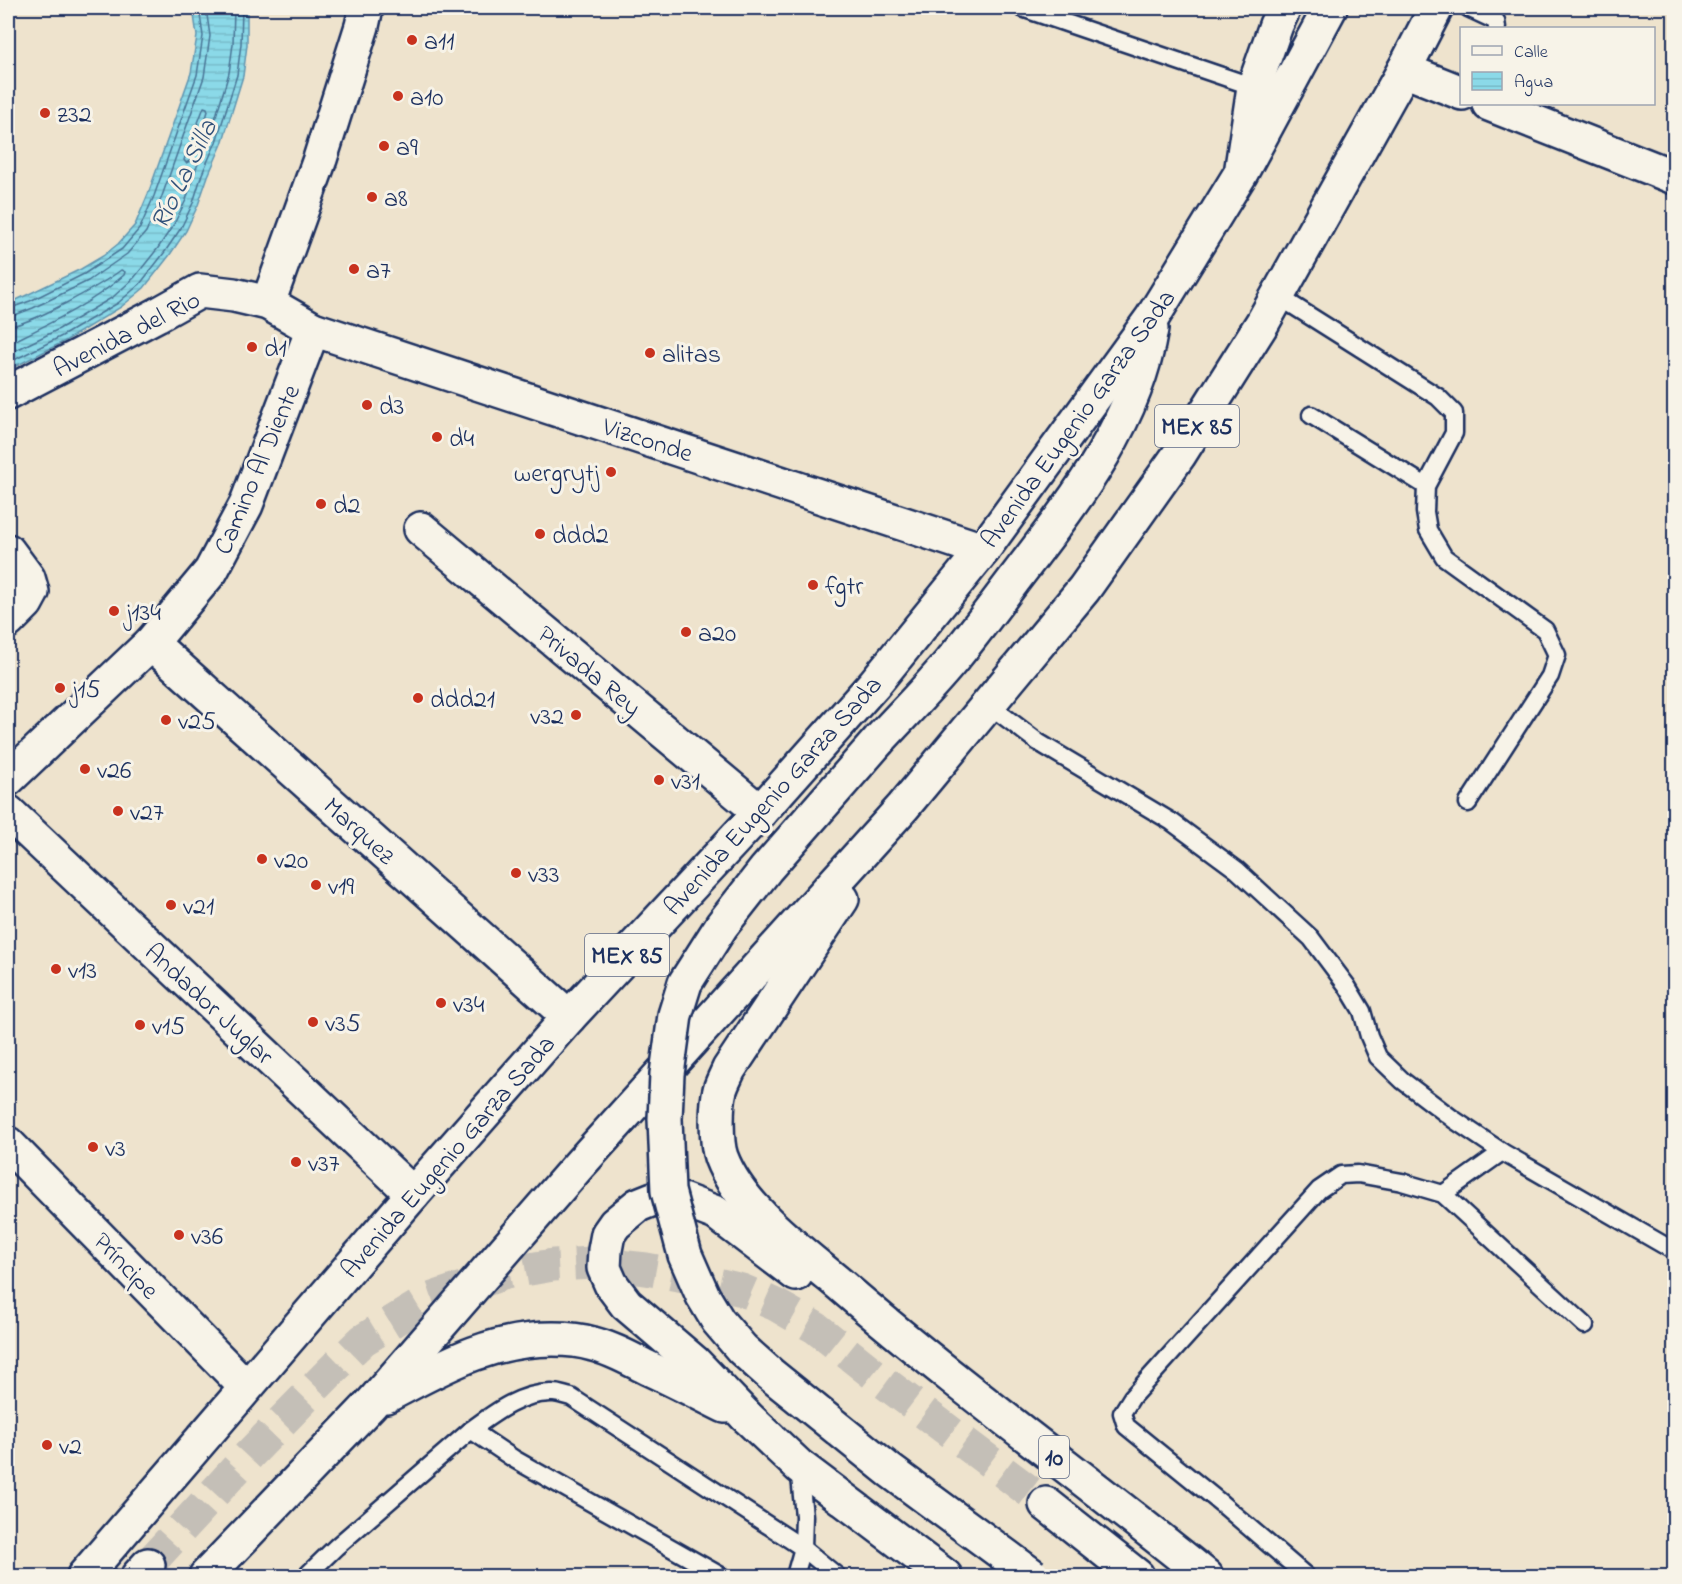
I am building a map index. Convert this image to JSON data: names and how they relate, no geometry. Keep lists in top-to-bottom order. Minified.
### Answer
{"streets":{"main road":["Avenida del Rio","Avenida Eugenio Garza Sada","MEX 85","Vizconde","Camino Al Diente","Privada Rey","Marquez","Andador Juglar","Príncipe","10"]},"crossings":[["Avenida del Rio","Vizconde"],["Avenida del Rio","Camino Al Diente"],["Avenida Eugenio Garza Sada","Vizconde"],["Avenida Eugenio Garza Sada","Privada Rey"],["Avenida Eugenio Garza Sada","Marquez"],["Avenida Eugenio Garza Sada","Andador Juglar"],["Avenida Eugenio Garza Sada","Príncipe"],["Vizconde","Camino Al Diente"],["Camino Al Diente","Marquez"]],"water":["Río La Silla"],"places":["a11","a10","z32","a9","a8","a7","d1","alitas","d3","d4","wergrytj","d2","ddd2","fgtr","j134","a20","j15","ddd21","v32","v25","v26","v31","v27","v20","v33","v19","v21","v13","v34","v35","v15","v3","v37","v36","v2"],"legend":["Calle","Agua"]}
